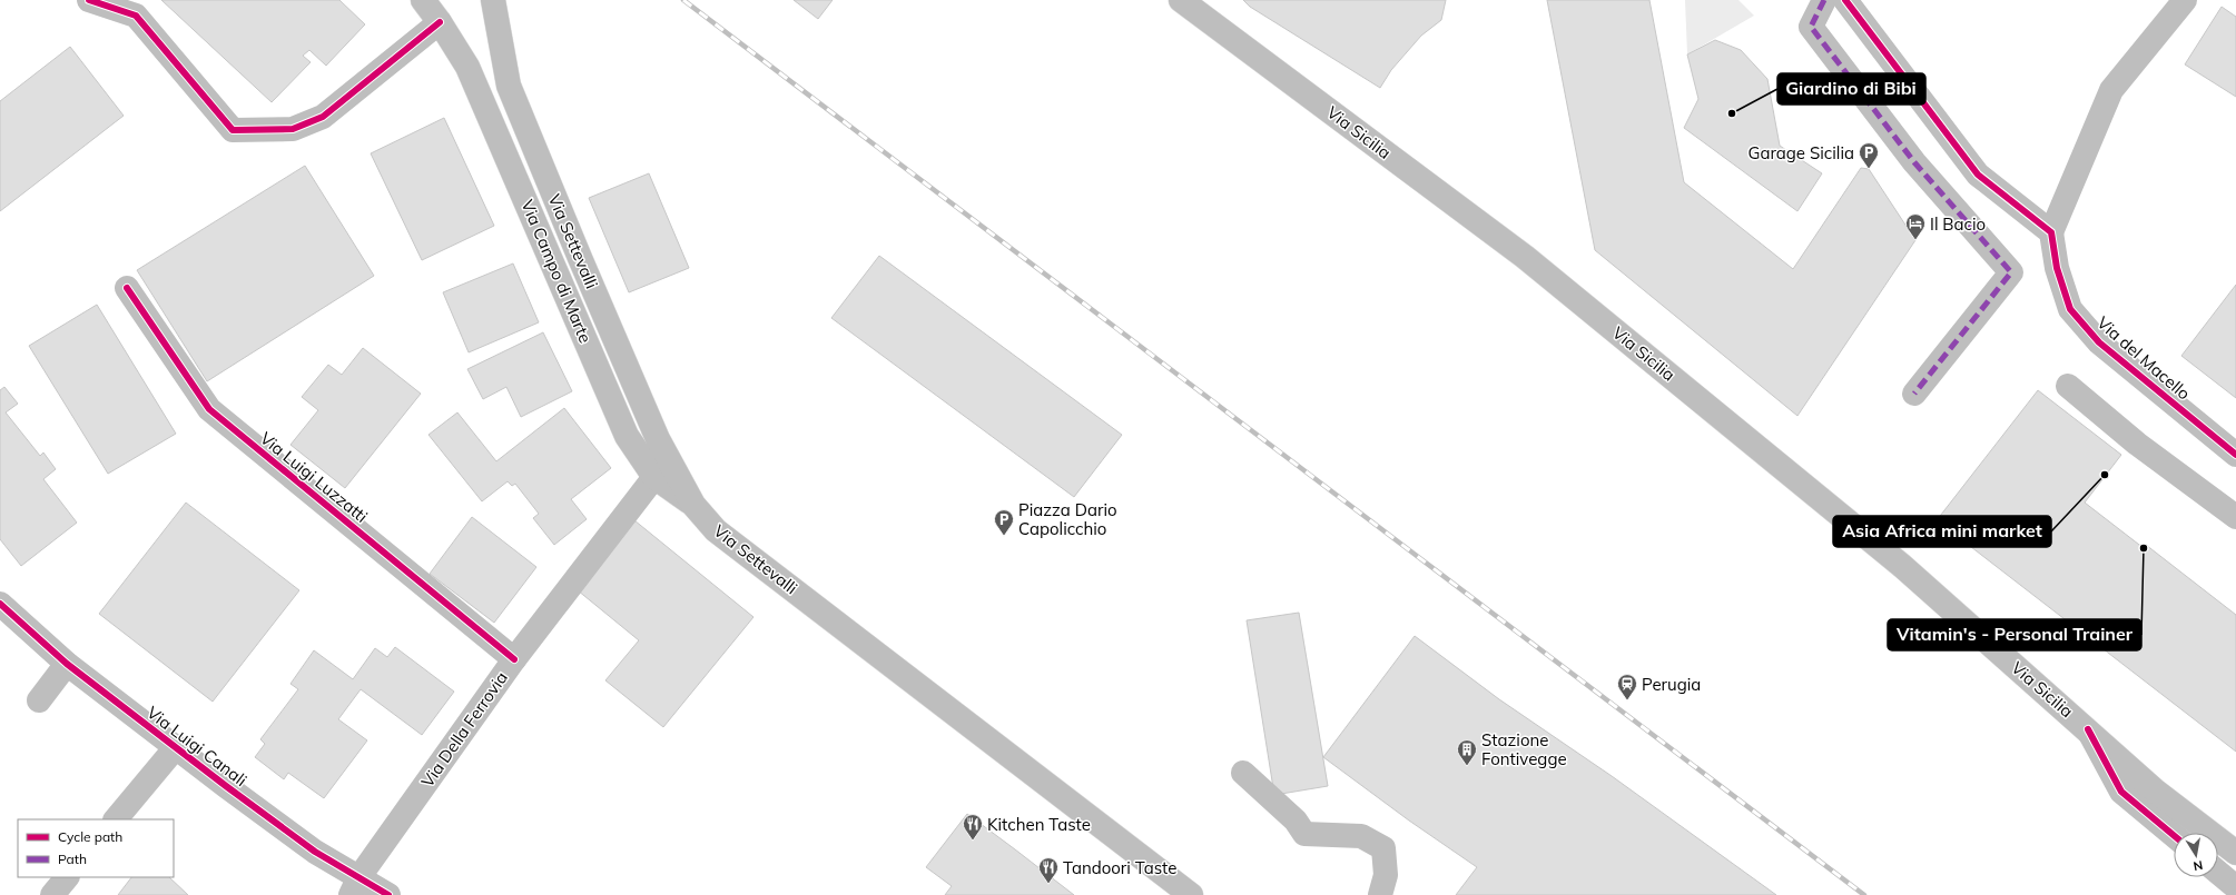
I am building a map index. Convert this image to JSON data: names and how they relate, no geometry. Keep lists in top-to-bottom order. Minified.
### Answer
{"streets":{"street":["Via Sicilia","Via Settevalli","Via Campo di Marte","Via del Macello","Via Luigi Luzzatti","Via Della Ferrovia","Via Luigi Canali"]},"crossings":[["Via Settevalli","Via Campo di Marte"],["Via Campo di Marte","Via Della Ferrovia"],["Via Luigi Luzzatti","Via Della Ferrovia"],["Via Della Ferrovia","Via Luigi Canali"]],"places":{"other":["Giardino di Bibi","Asia Africa mini market","Vitamin's - Personal Trainer"],"parking":["Garage Sicilia","Piazza Dario Capolicchio"],"hotel":["Il Bacio"],"station":["Perugia"],"building":["Stazione Fontivegge"],"restaurant":["Kitchen Taste","Tandoori Taste"]},"legend":["Cycle path","Path"],"north":"bottom"}
